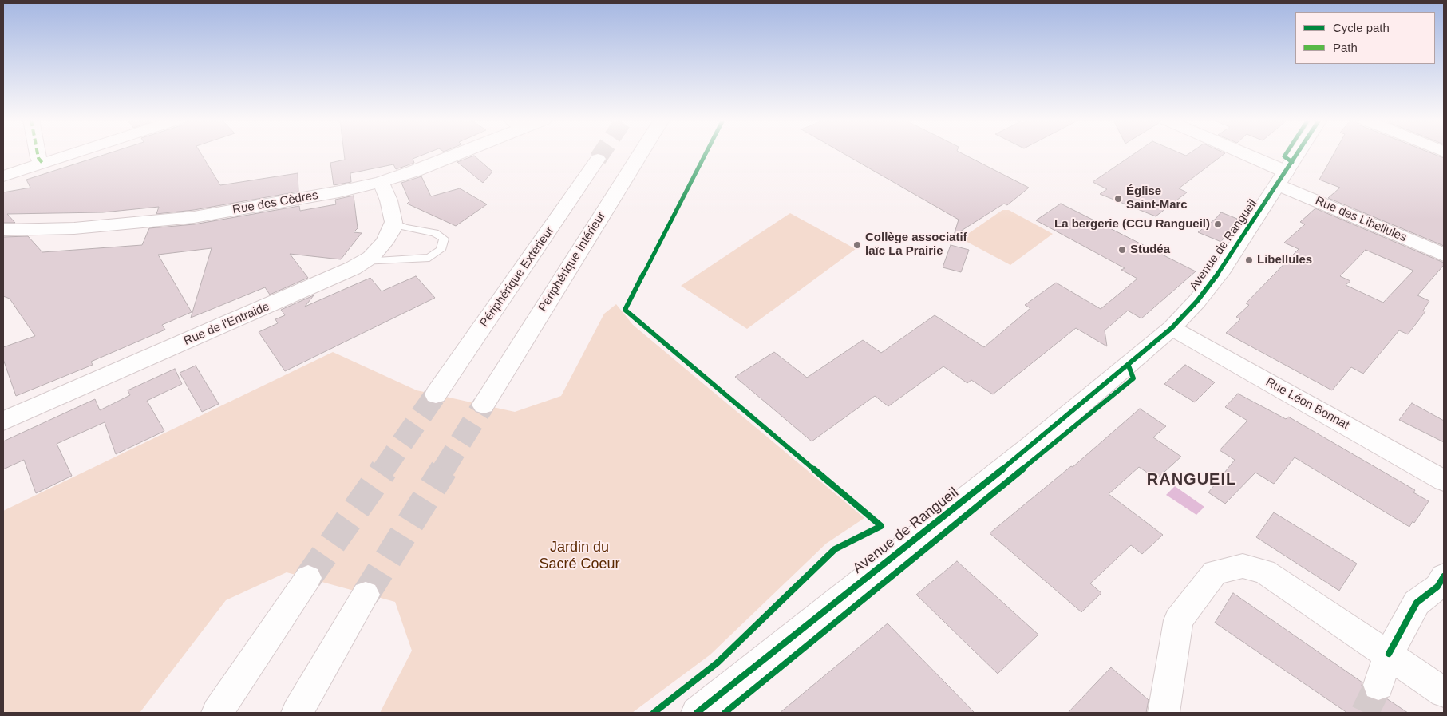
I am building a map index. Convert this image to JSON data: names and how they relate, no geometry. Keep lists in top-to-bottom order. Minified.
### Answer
{"streets":{"main road":["Rue des Cèdres","Rue des Libellules","Avenue de Rangueil","Périphérique Intérieur","Périphérique Extérieur","Rue de l'Entraide","Rue Léon Bonnat"]},"crossings":[["Rue des Libellules","Avenue de Rangueil"],["Avenue de Rangueil","Rue Léon Bonnat"]],"districts":["RANGUEIL"],"parks":["Jardin du Sacré Coeur"],"places":["Église Saint-Marc","La bergerie (CCU Rangueil)","Collège associatif laïc La Prairie","Studéa","Libellules"],"legend":["Cycle path","Path"]}
